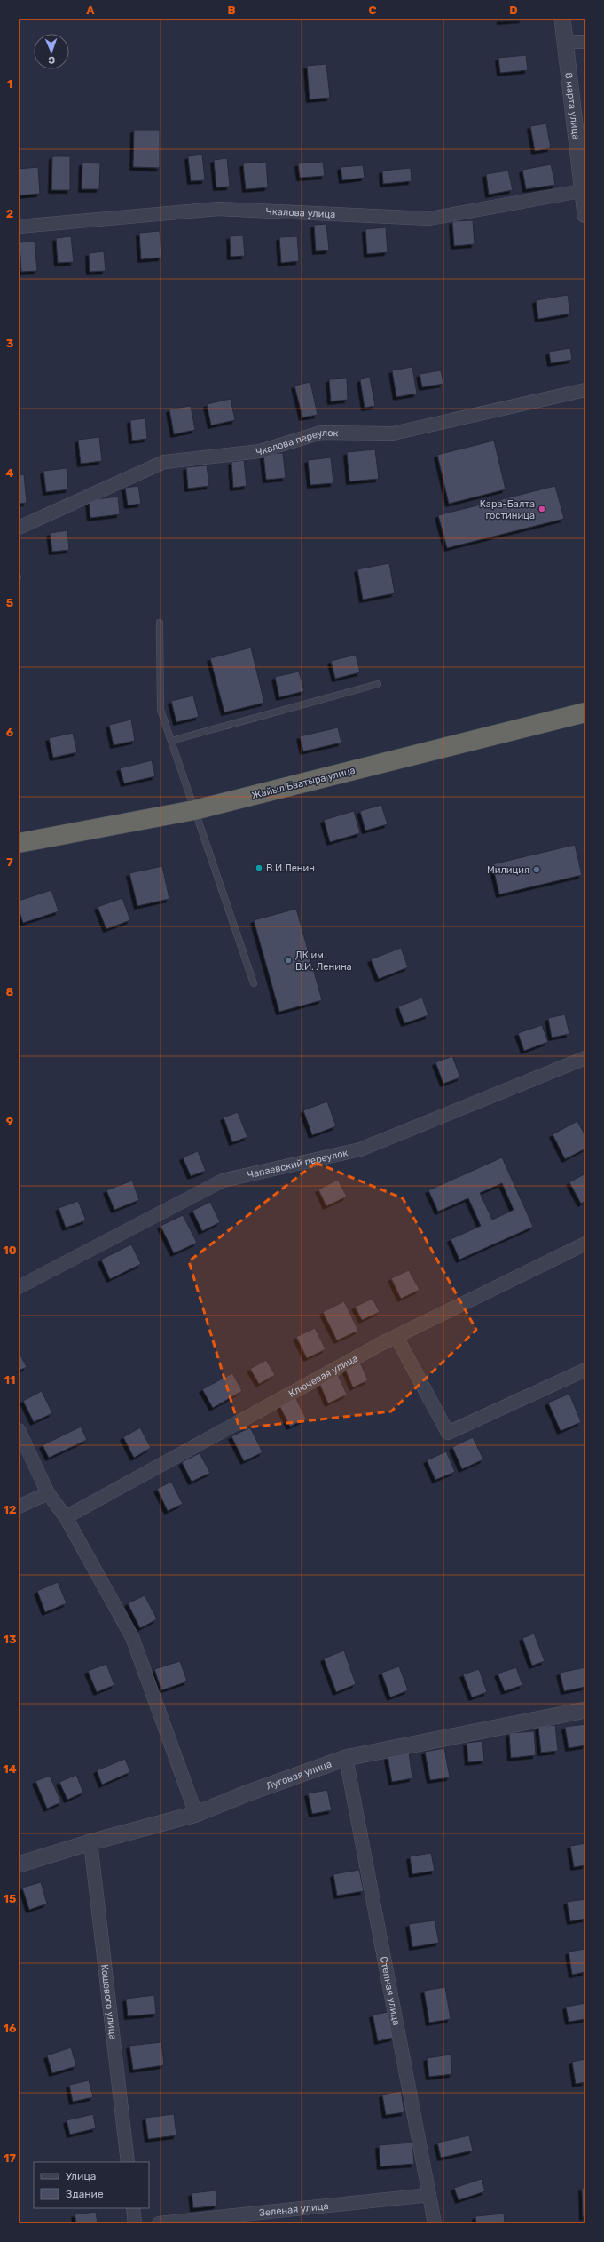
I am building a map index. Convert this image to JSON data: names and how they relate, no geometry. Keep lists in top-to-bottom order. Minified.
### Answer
{"streets":{"highway":["Жайыл Баатыра улица"],"street":["8 марта улица","Чкалова улица","Чкалова переулок","Чапаевский переулок","Ключевая улица","Луговая улица","Степная улица","Кошевого улица","Зеленая улица"]},"crossings":[["8 марта улица","Чкалова улица"],["Луговая улица","Степная улица"],["Луговая улица","Кошевого улица"],["Степная улица","Зеленая улица"]],"places":["Кара-Балта гостиница","В.И.Ленин","Милиция","ДК им. В.И. Ленина"],"legend":["Улица","Здание"],"north":"bottom","grid":{"columns":["A","B","C","D"],"rows":["1","2","3","4","5","6","7","8","9","10","11","12","13","14","15","16","17"]}}
